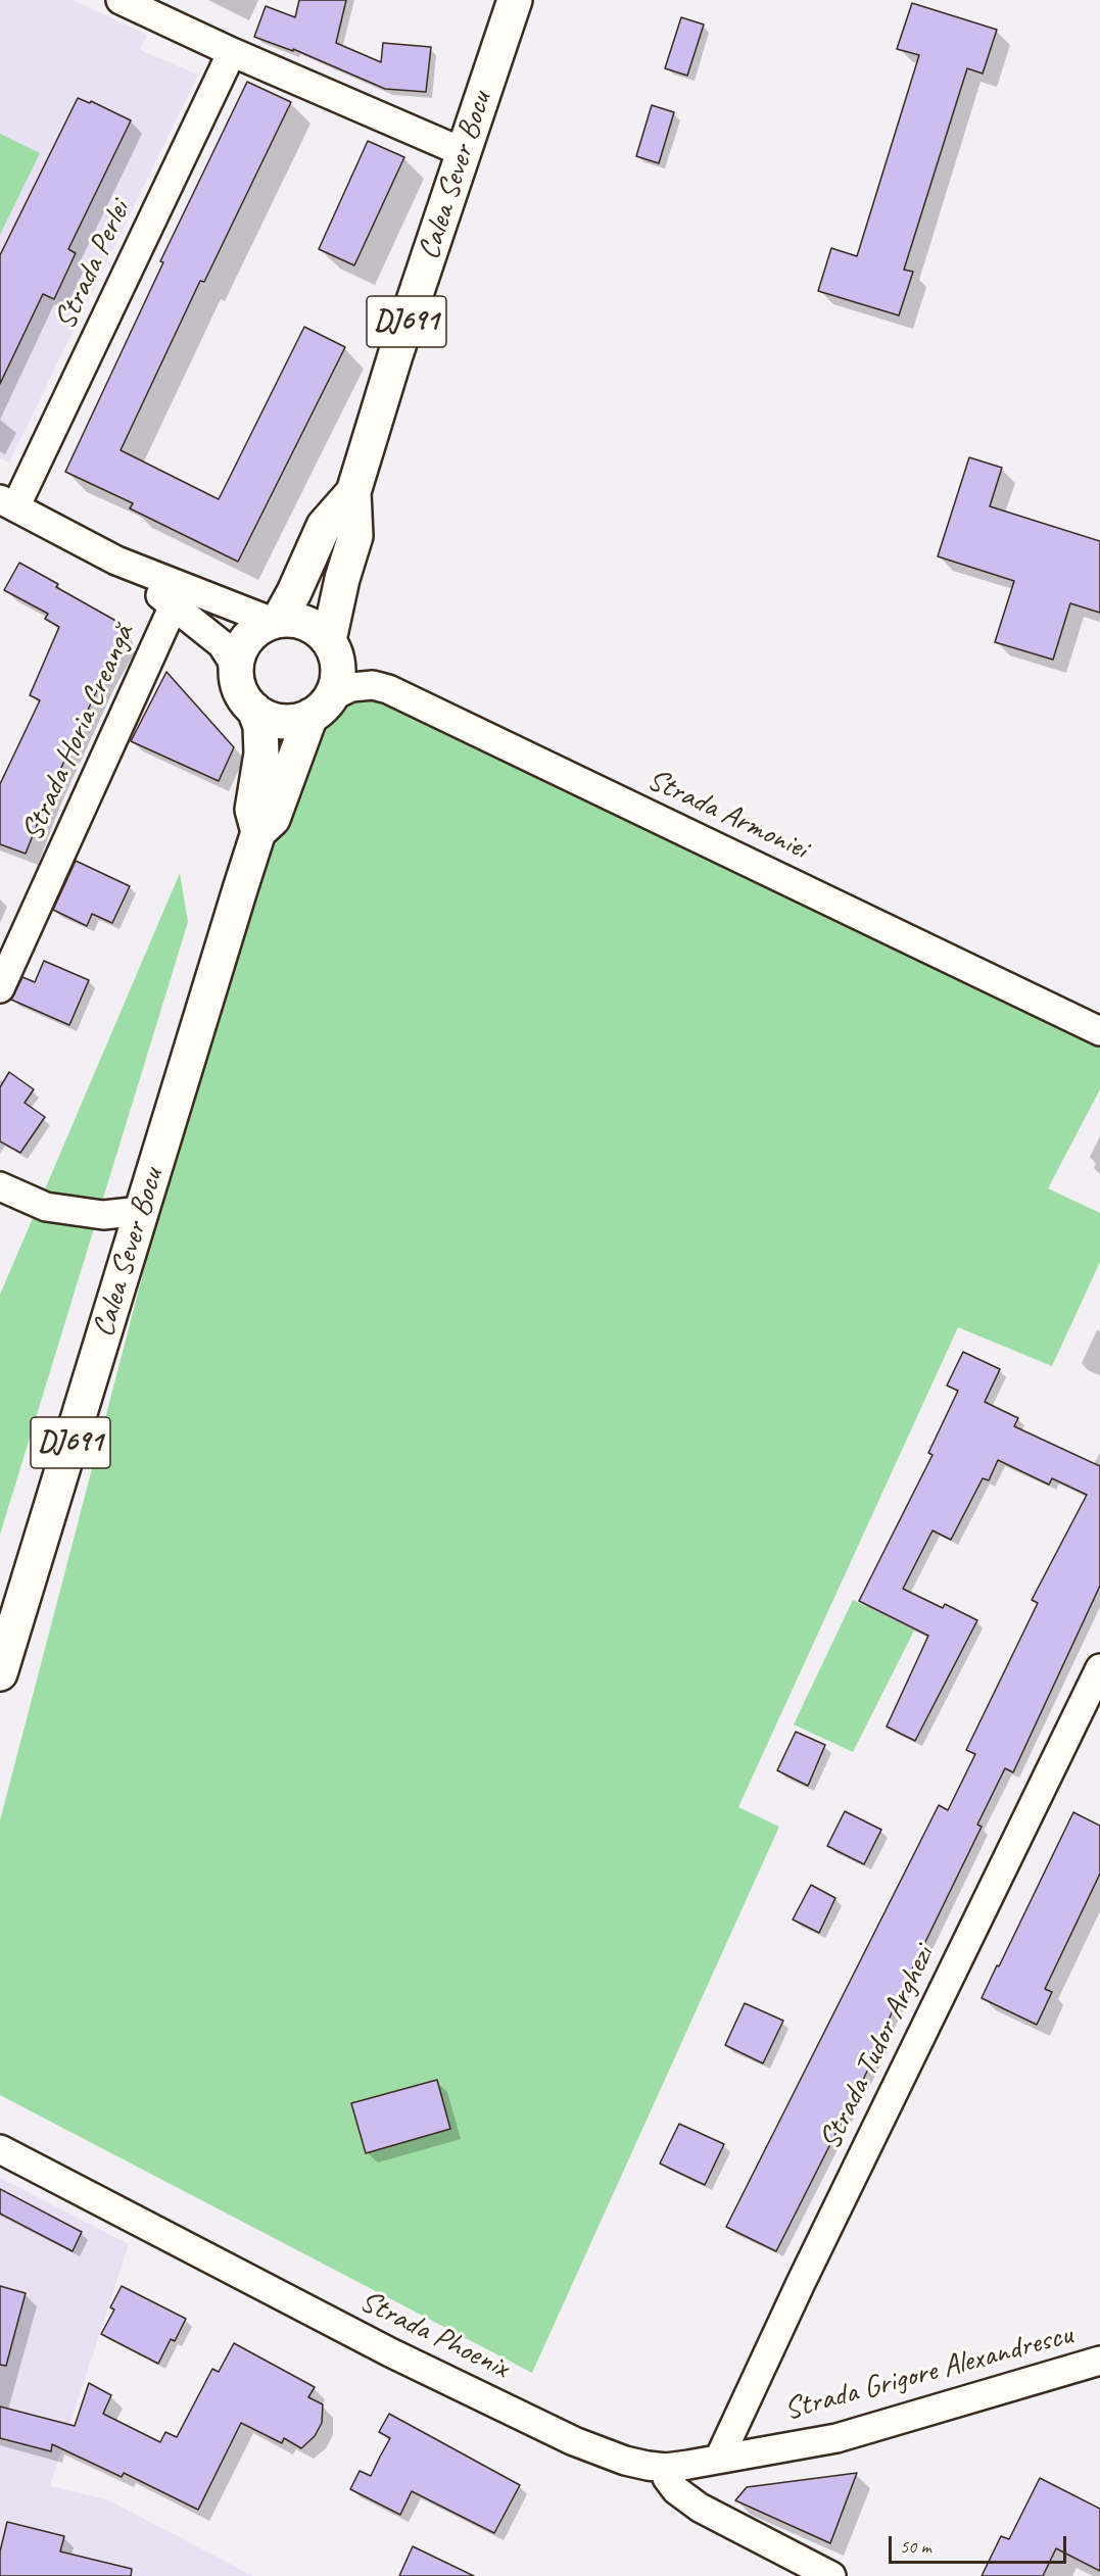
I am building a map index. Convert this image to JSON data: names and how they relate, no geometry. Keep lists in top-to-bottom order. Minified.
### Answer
{"streets":{"main road":["Calea Sever Bocu","DJ691"],"street":["Strada Perlei","Strada Horia Creangă","Strada Armoniei","Strada Tudor Arghezi","Strada Phoenix","Strada Grigore Alexandrescu"]},"crossings":[["Calea Sever Bocu","DJ691"],["Calea Sever Bocu","Strada Armoniei"],["DJ691","Strada Armoniei"],["Strada Tudor Arghezi","Strada Grigore Alexandrescu"],["Strada Phoenix","Strada Grigore Alexandrescu"]],"scale_bar":"50 m"}
